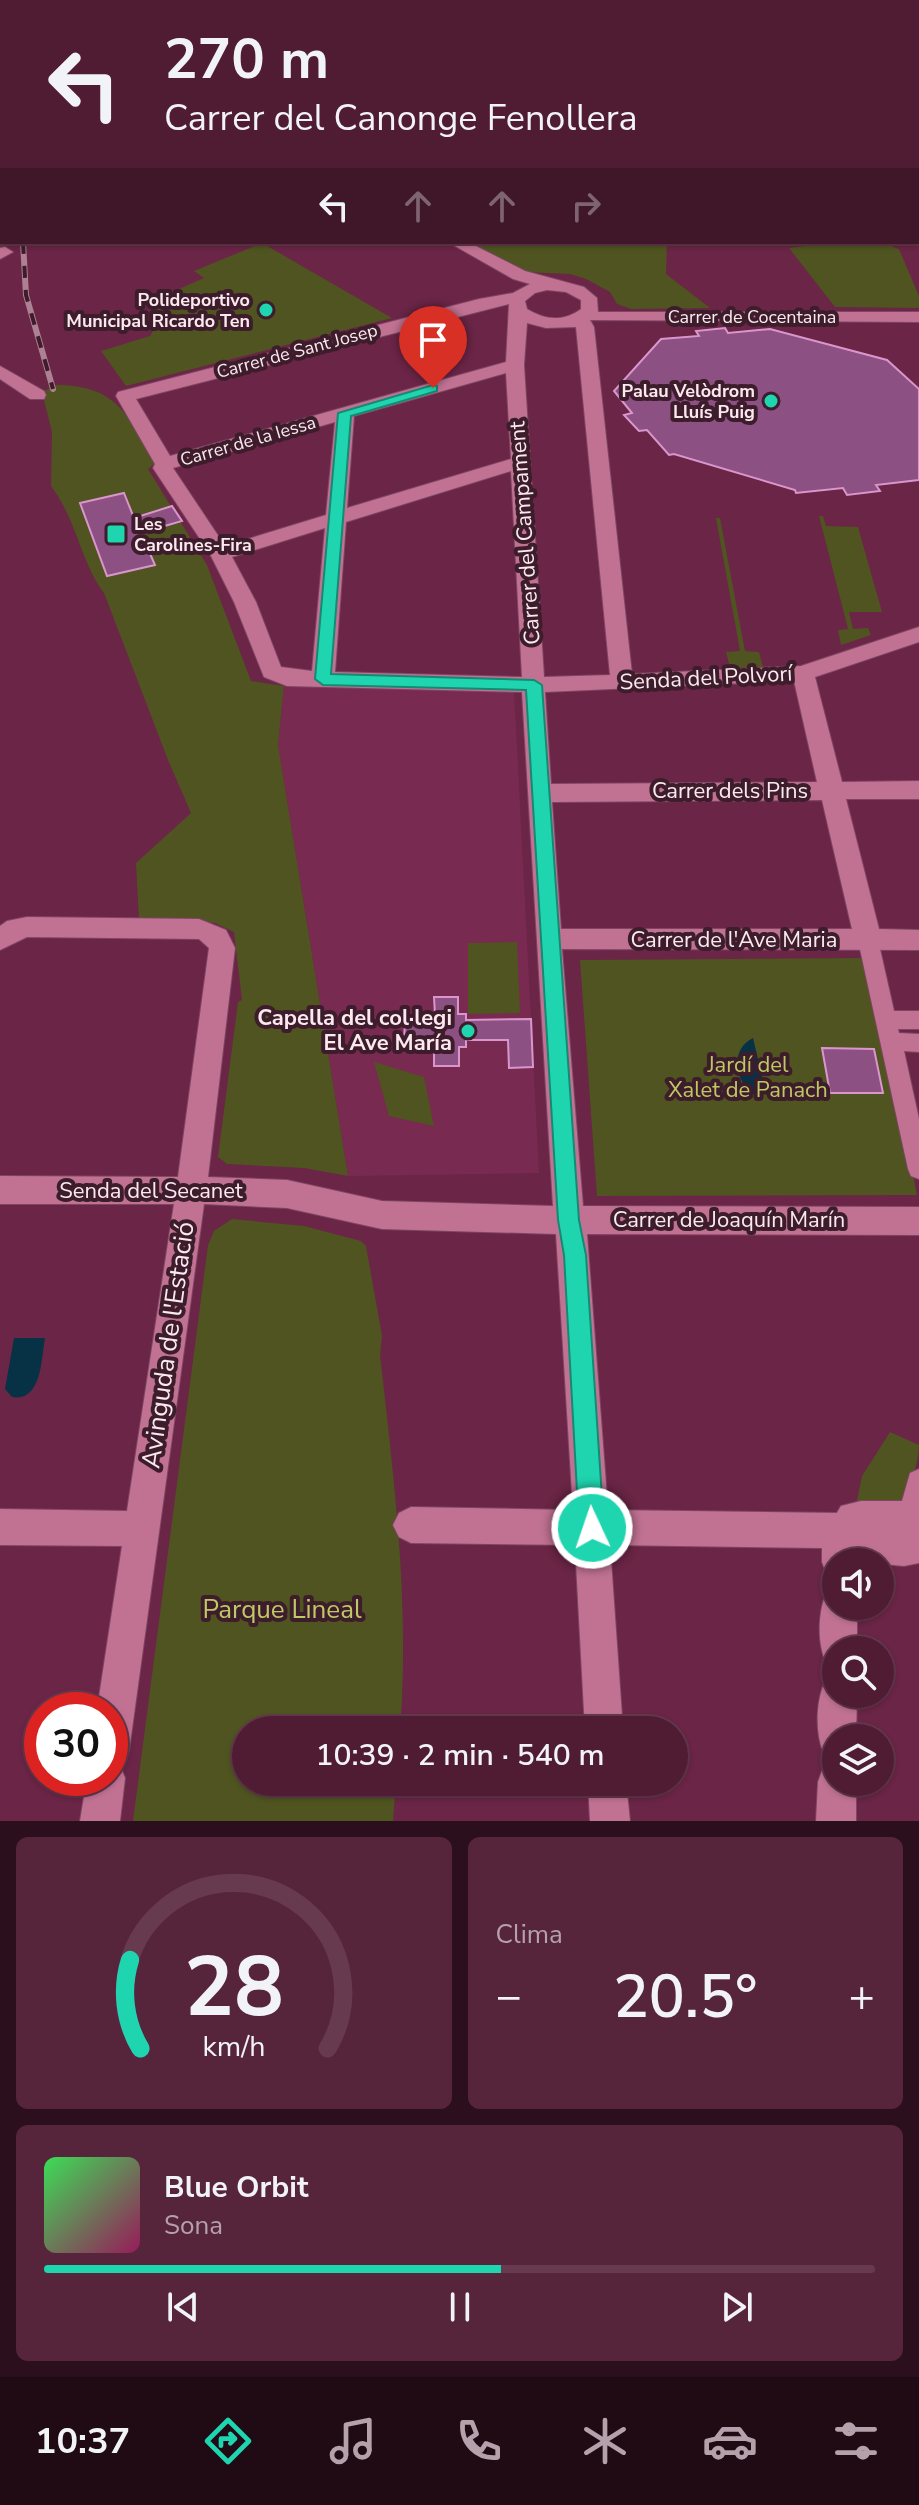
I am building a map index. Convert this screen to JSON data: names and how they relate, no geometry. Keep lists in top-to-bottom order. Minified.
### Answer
{"streets":{"street":["Carrer de Cocentaina","Carrer de Sant Josep","Carrer de la Iessa","Carrer del Campament","Senda del Polvorí","Carrer dels Pins","Carrer de l'Ave Maria","Senda del Secanet","Carrer de Joaquín Marín","Avinguda de l'Estació"]},"crossings":[["Carrer de Sant Josep","Carrer de la Iessa"],["Carrer de Sant Josep","Carrer del Campament"],["Carrer de la Iessa","Carrer del Campament"],["Carrer del Campament","Senda del Polvorí"],["Carrer del Campament","Carrer dels Pins"],["Carrer del Campament","Carrer de l'Ave Maria"],["Carrer del Campament","Carrer de Joaquín Marín"],["Senda del Secanet","Carrer de Joaquín Marín"],["Senda del Secanet","Avinguda de l'Estació"]],"parks":["Jardí del Xalet de Panach","Parque Lineal"],"places":{"other":["Polideportivo Municipal Ricardo Ten","Palau Velòdrom Lluís Puig","Capella del col·legi El Ave María"],"transit":["Les Carolines-Fira"]},"page":{"turn":["270 m","Carrer del Canonge Fenollera"],"limit":"30","trip":"10:39 · 2 min · 540 m","tile":"Clima","heat":["−","20.5°","+"],"song":["Blue Orbit","Sona"],"tabs":"10:37","gauge":["28","km/h"]}}
